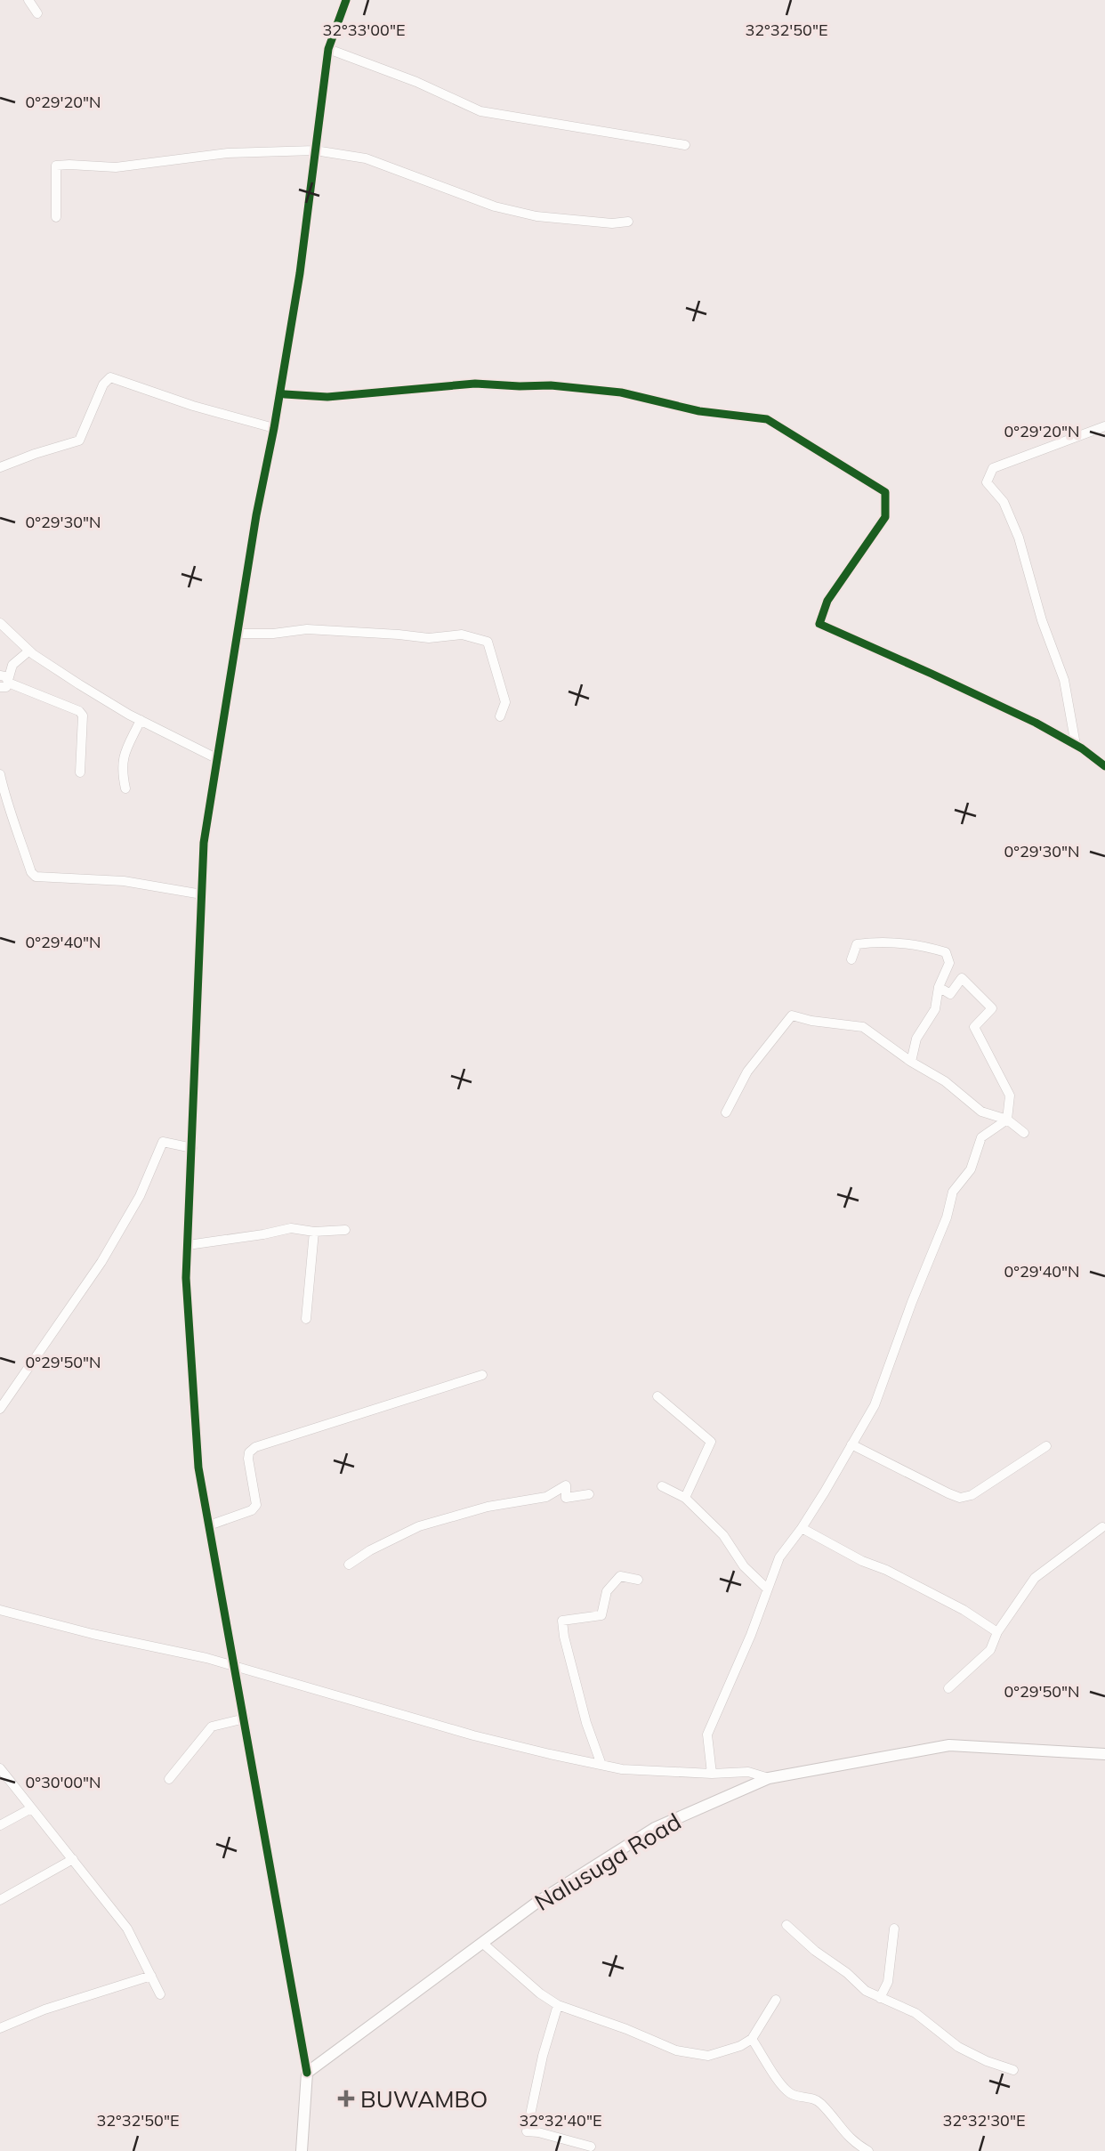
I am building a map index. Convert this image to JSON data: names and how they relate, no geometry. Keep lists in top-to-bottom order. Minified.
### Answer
{"streets":{"street":["Nalusuga Road"]},"places":{"health":["BUWAMBO"]},"coordinates":["32°33'00\"E","32°32'50\"E","0°29'20\"N","0°29'30\"N","0°29'40\"N","0°29'50\"N","0°30'00\"N","32°32'40\"E","32°32'30\"E"]}
